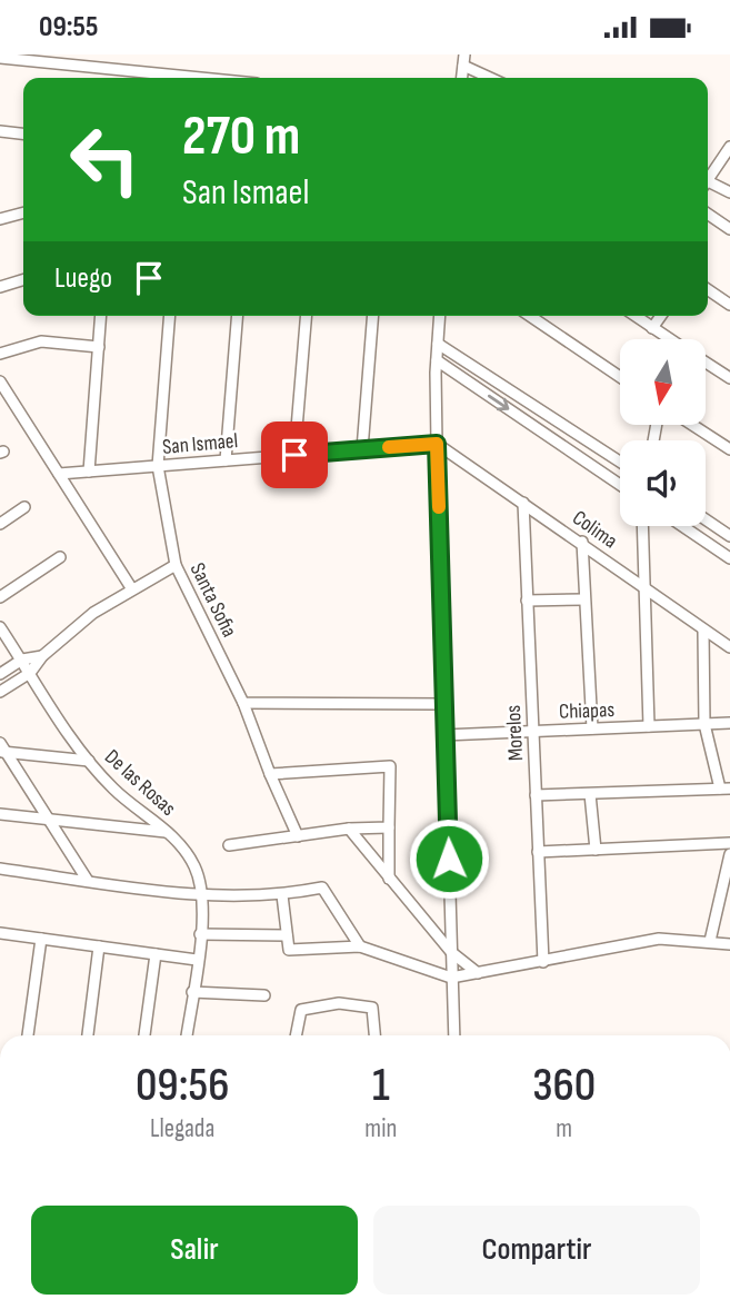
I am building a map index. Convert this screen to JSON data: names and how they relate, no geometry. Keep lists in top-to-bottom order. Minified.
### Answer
{"streets":{"street":["San Ismael","Colima","Santa Sofia","Chiapas","Morelos","De las Rosas"]},"crossings":[["San Ismael","Colima"],["San Ismael","Santa Sofia"],["Colima","Morelos"],["Chiapas","Morelos"]],"north":"bottom","page":{"status":"09:55","turn":["270 m","San Ismael"],"then":"Luego","eta":["09:56","Llegada","1","min","360","m"],"buttons":["Salir","Compartir"]}}
